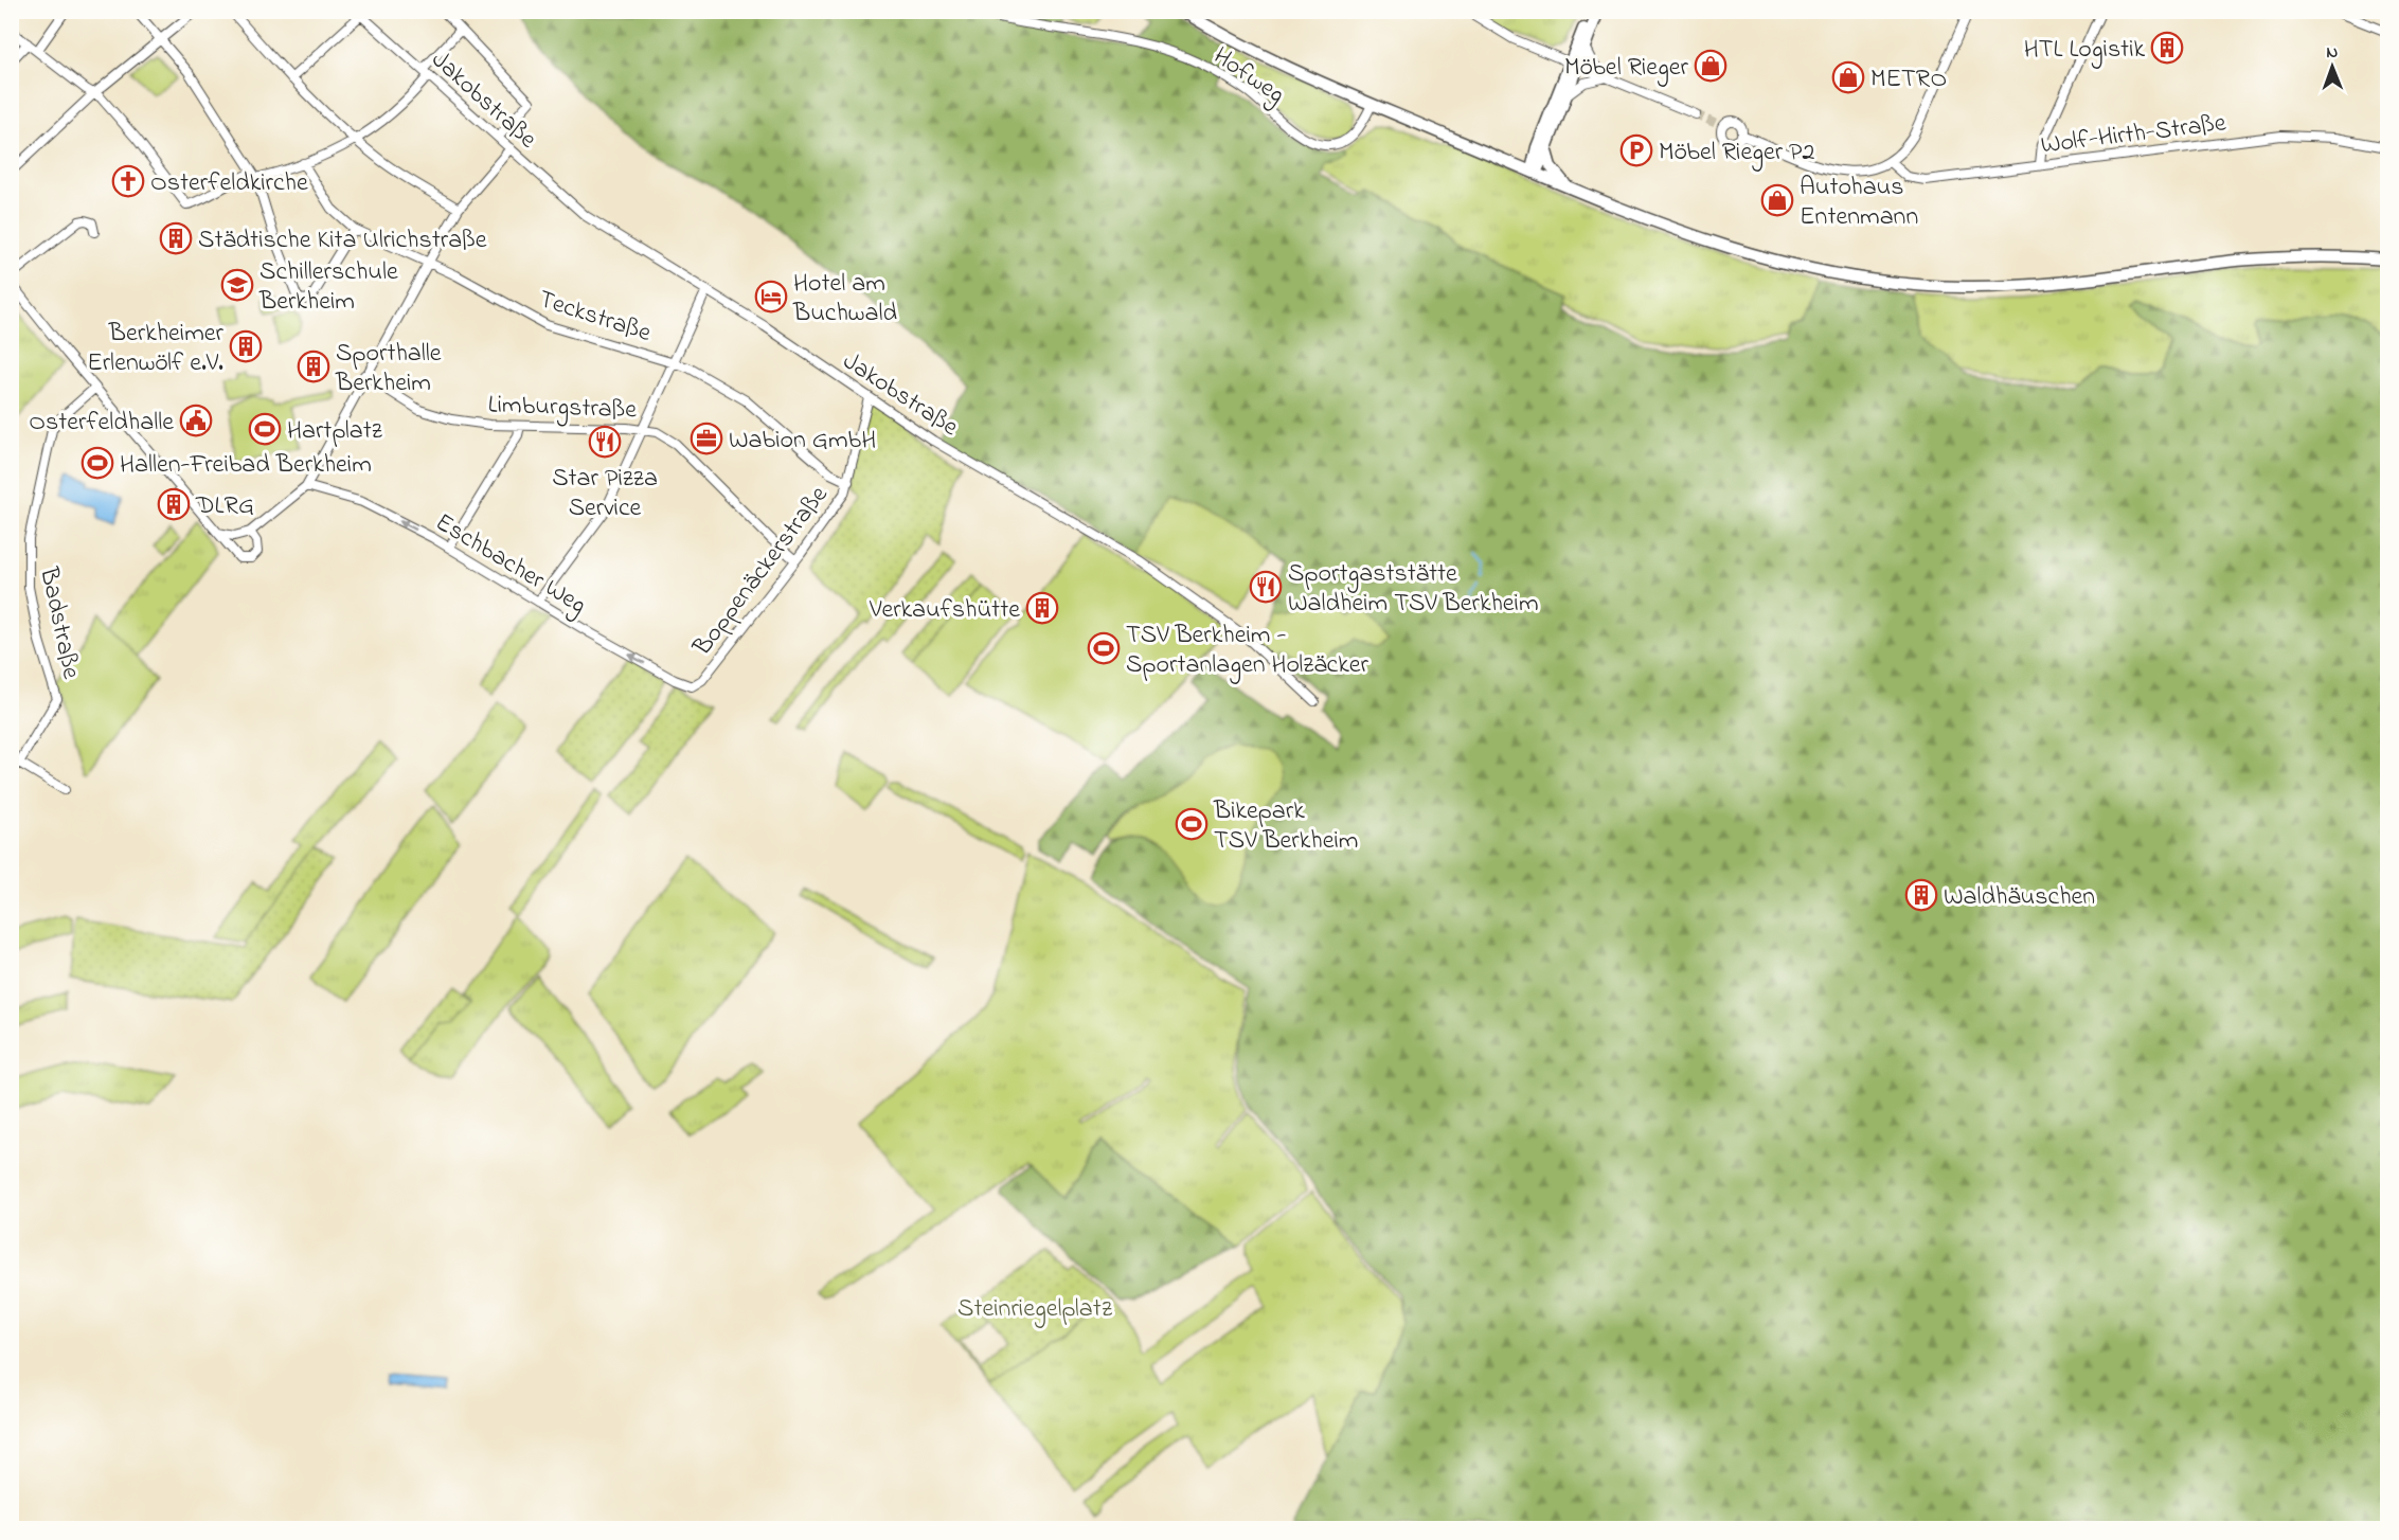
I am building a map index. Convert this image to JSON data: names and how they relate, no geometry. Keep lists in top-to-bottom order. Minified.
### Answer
{"streets":{"street":["Hofweg","Jakobstraße","Wolf-Hirth-Straße","Teckstraße","Limburgstraße","Eschbacher Weg","Boppenäckerstraße","Badstraße"]},"crossings":[["Jakobstraße","Boppenäckerstraße"],["Teckstraße","Boppenäckerstraße"],["Limburgstraße","Boppenäckerstraße"],["Eschbacher Weg","Boppenäckerstraße"]],"one_way":["Eschbacher Weg"],"parks":["Steinriegelplatz"],"places":{"building":["HTL Logistik","Städtische Kita Ulrichstraße","Berkheimer Erlenwölf e.V.","Sporthalle Berkheim","DLRG","Verkaufshütte","Waldhäuschen"],"shop":["Möbel Rieger","METRO","Autohaus Entenmann"],"parking":["Möbel Rieger P2"],"church":["Osterfeldkirche"],"school or university":["Schillerschule Berkheim"],"hotel":["Hotel am Buchwald"],"public building":["Osterfeldhalle"],"sports":["Hartplatz","Hallen-Freibad Berkheim","TSV Berkheim - Sportanlagen Holzäcker","Bikepark TSV Berkheim"],"office":["Wabion GmbH"],"restaurant":["Star Pizza Service","Sportgaststätte Waldheim TSV Berkheim"]},"north":"top"}
